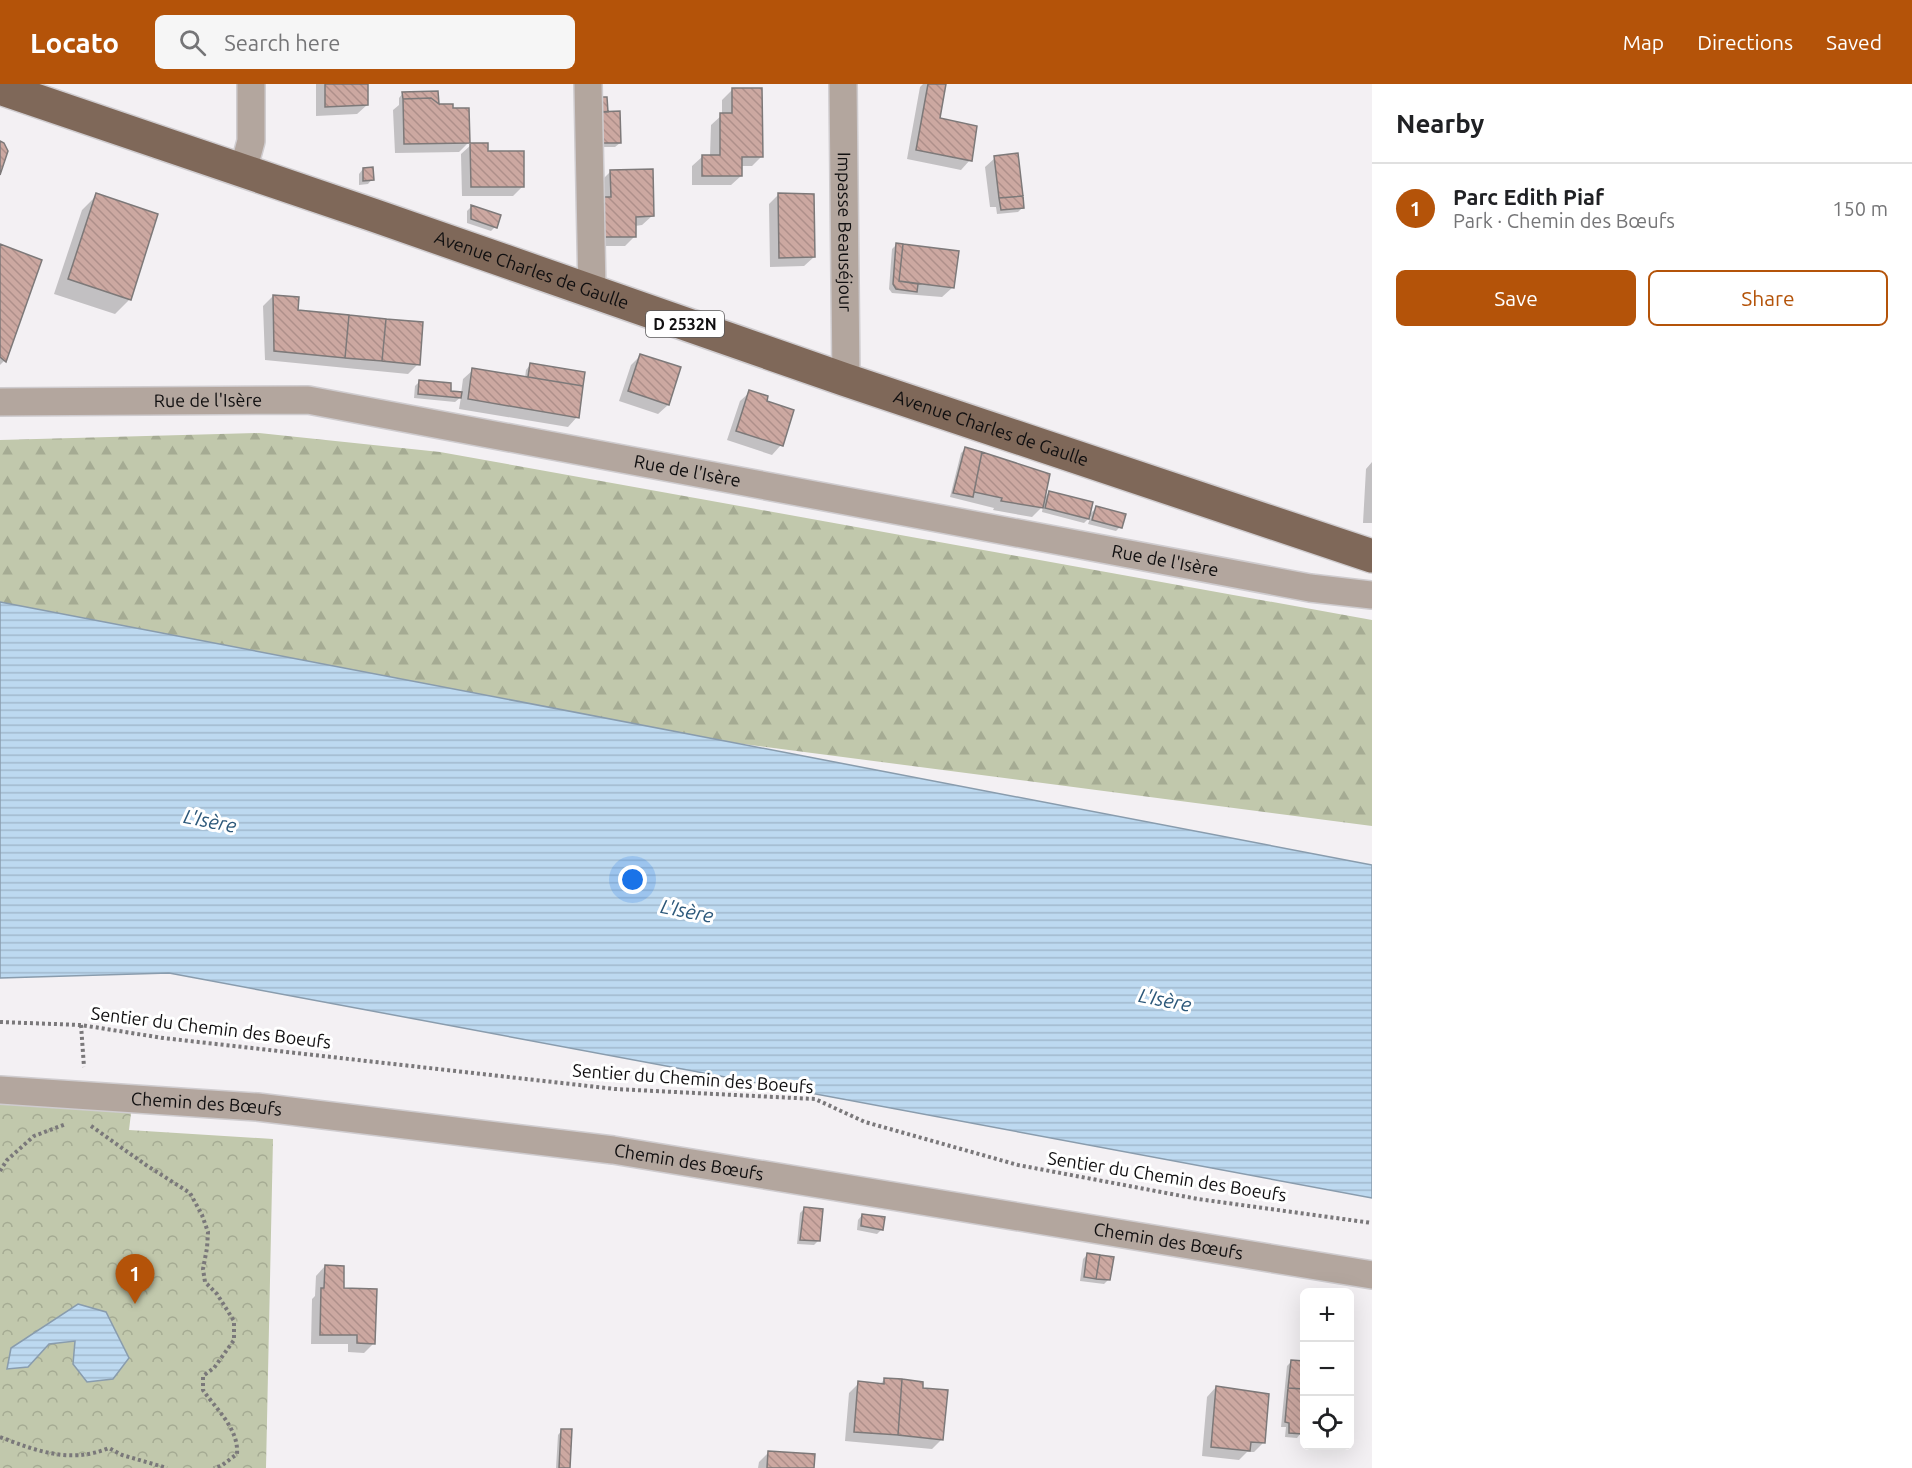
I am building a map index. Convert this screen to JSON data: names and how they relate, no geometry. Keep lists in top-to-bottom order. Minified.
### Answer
{"streets":{"main road":["Avenue Charles de Gaulle","D 2532N"],"street":["Impasse Beauséjour","Rue de l'Isère","Chemin des Bœufs"],"path":["Sentier du Chemin des Boeufs"]},"crossings":[["Impasse Beauséjour","Avenue Charles de Gaulle"]],"water":["L'Isère"],"page":{"header":"Locato","search":"Search here","nav":["Map","Directions","Saved"],"heading":"Nearby","list":[{"mark":"1","name":"Parc Edith Piaf","note":"Park · Chemin des Bœufs","value":"150 m"}],"buttons":["Save","Share"],"pins":"1","map_buttons":["+","−"]}}
